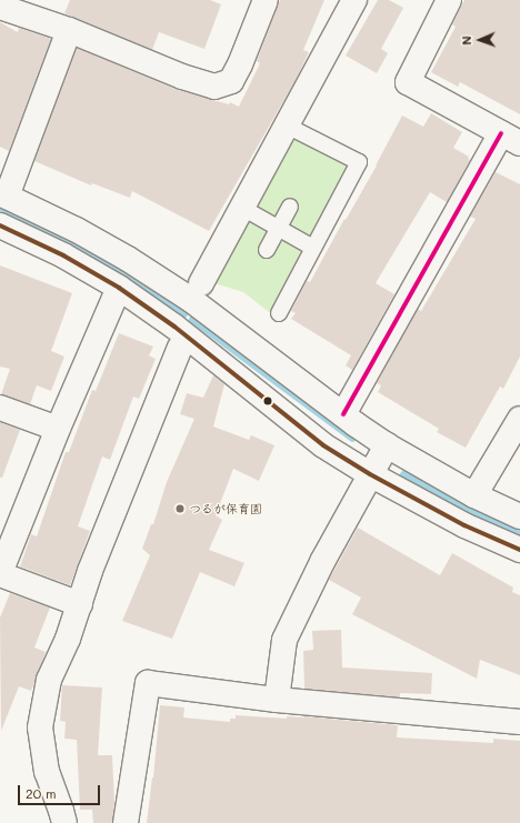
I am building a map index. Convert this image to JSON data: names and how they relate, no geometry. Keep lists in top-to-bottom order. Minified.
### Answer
{"places":["つるが保育園"],"scale_bar":"20 m","north":"left"}
